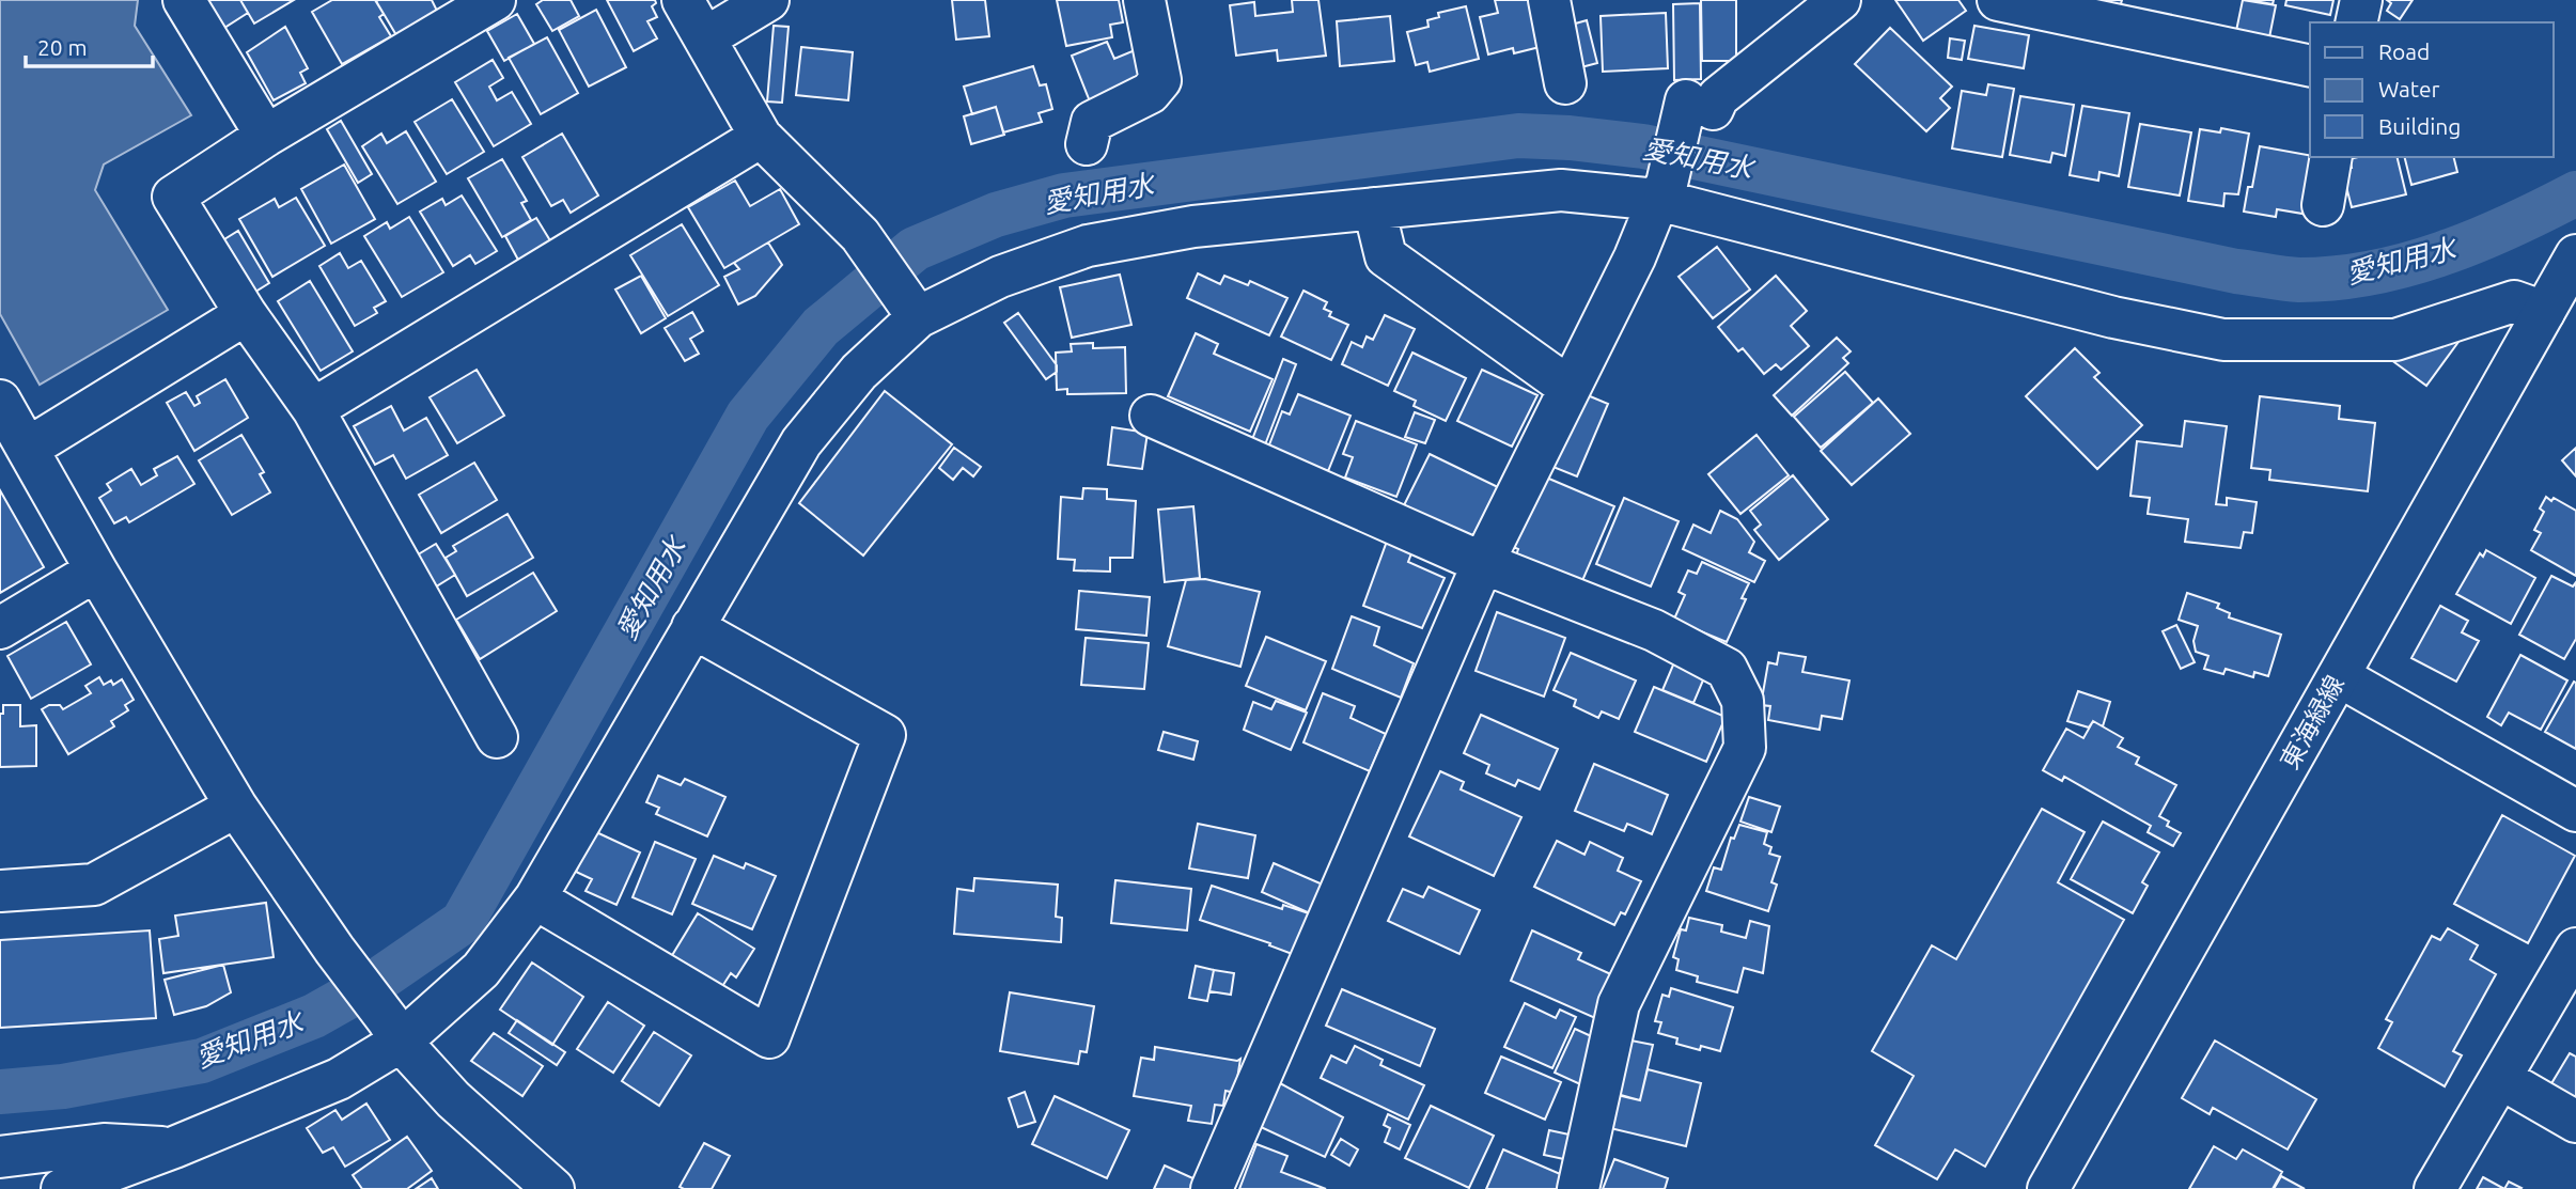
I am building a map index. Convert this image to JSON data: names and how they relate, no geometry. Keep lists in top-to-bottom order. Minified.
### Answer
{"streets":{"street":["東海緑線"]},"water":["愛知用水"],"legend":["Road","Water","Building"],"scale_bar":"20 m"}
